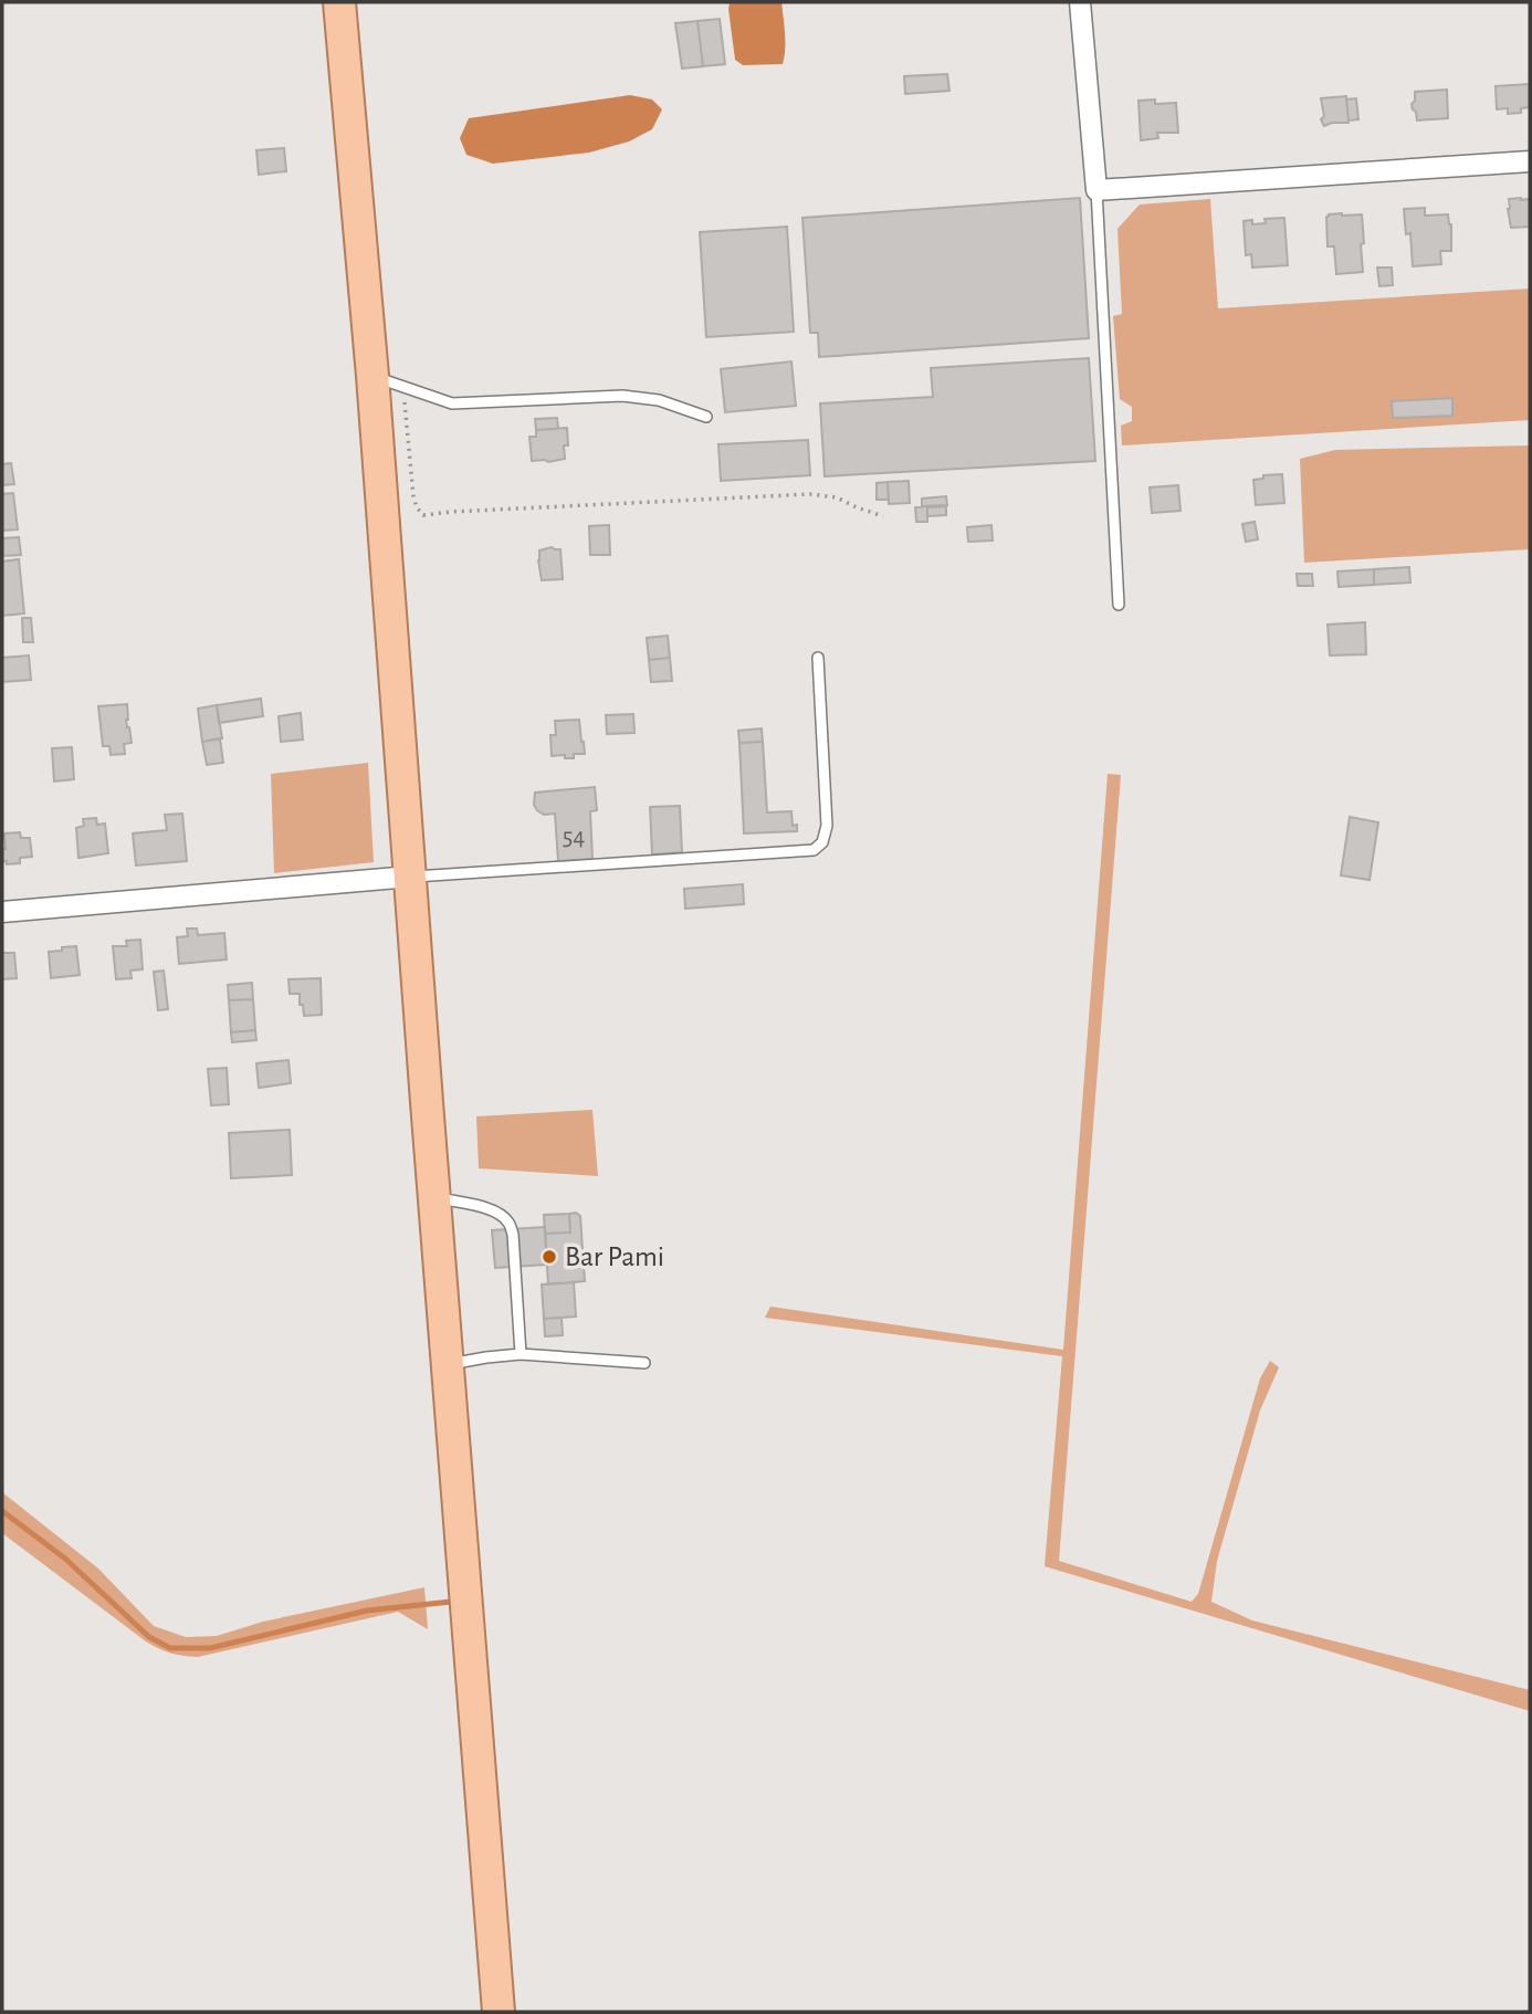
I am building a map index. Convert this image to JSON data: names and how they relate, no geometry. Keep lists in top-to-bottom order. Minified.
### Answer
{"places":["Bar Pami"],"house_numbers":["54"]}
